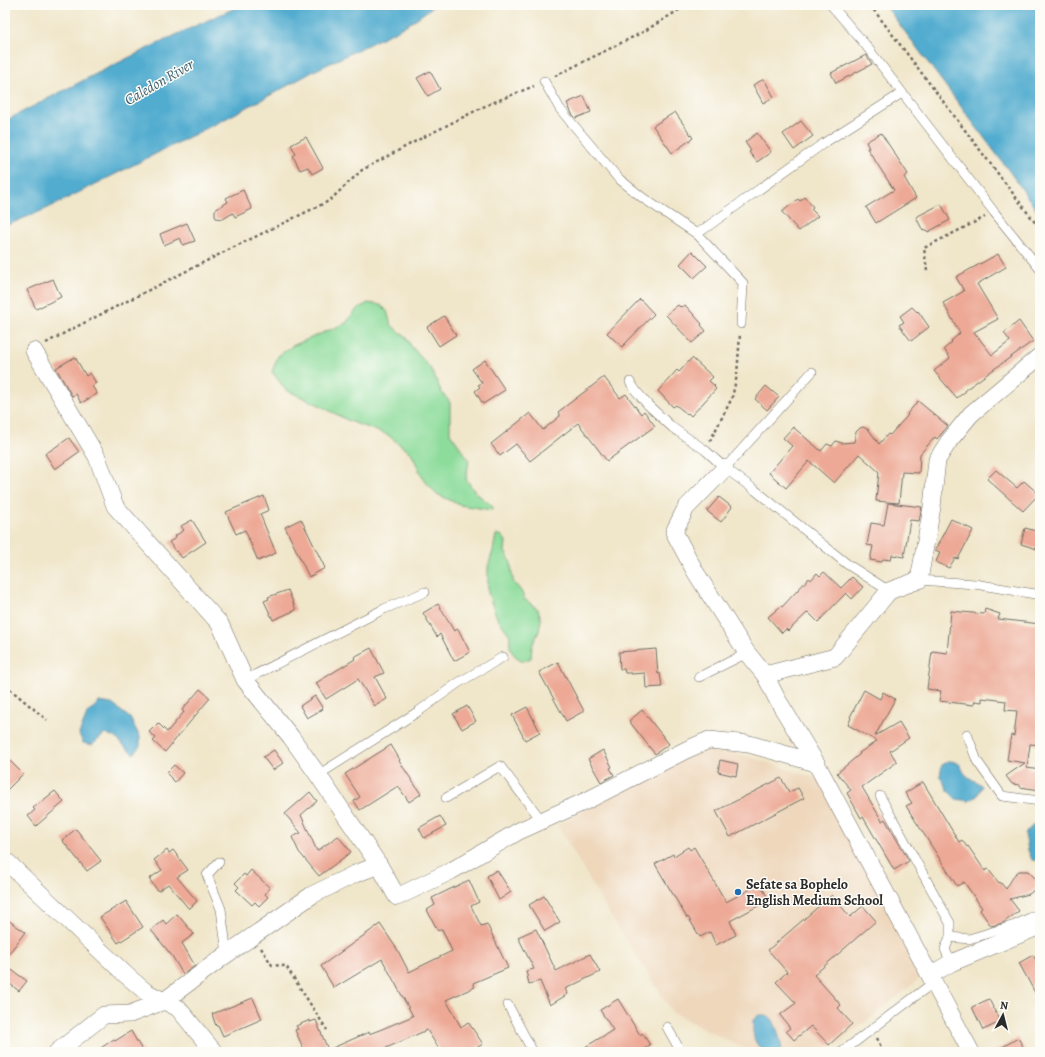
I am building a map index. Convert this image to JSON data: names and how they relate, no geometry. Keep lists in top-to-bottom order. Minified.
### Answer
{"water":["Caledon River"],"places":["Sefate sa Bophelo English Medium School"],"north":"top"}
